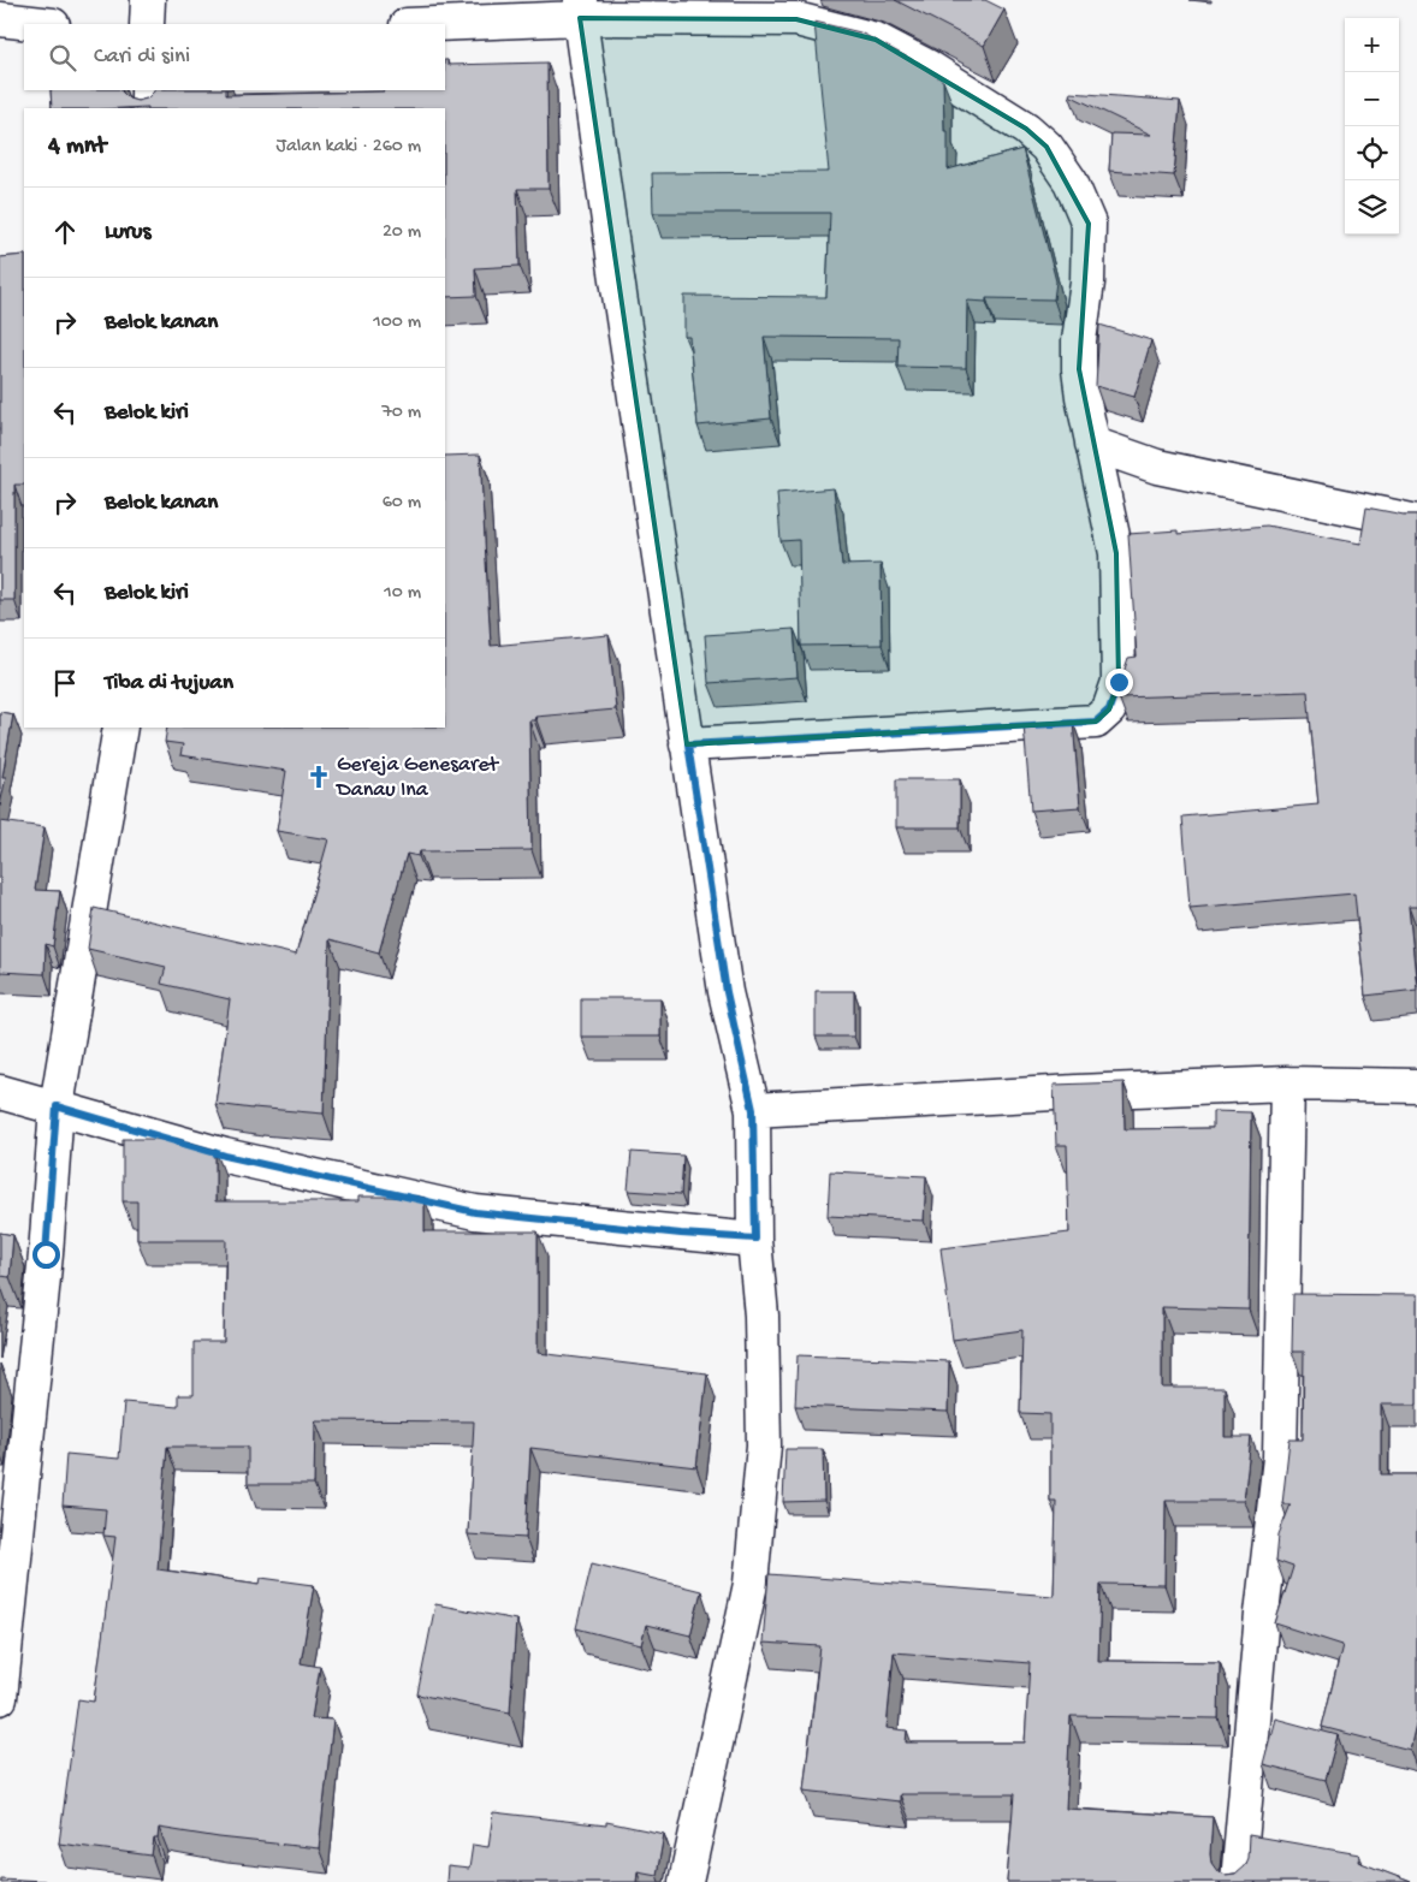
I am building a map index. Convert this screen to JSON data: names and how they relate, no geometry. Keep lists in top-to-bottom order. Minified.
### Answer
{"places":{"church":["Gereja Genesaret Danau Ina"]},"page":{"map_buttons":["+","−"],"search":"Cari di sini","heading":["4 mnt","Jalan kaki · 260 m"],"list":[["Lurus","20 m"],["Belok kanan","100 m"],["Belok kiri","70 m"],["Belok kanan","60 m"],["Belok kiri","10 m"],"Tiba di tujuan"]}}
